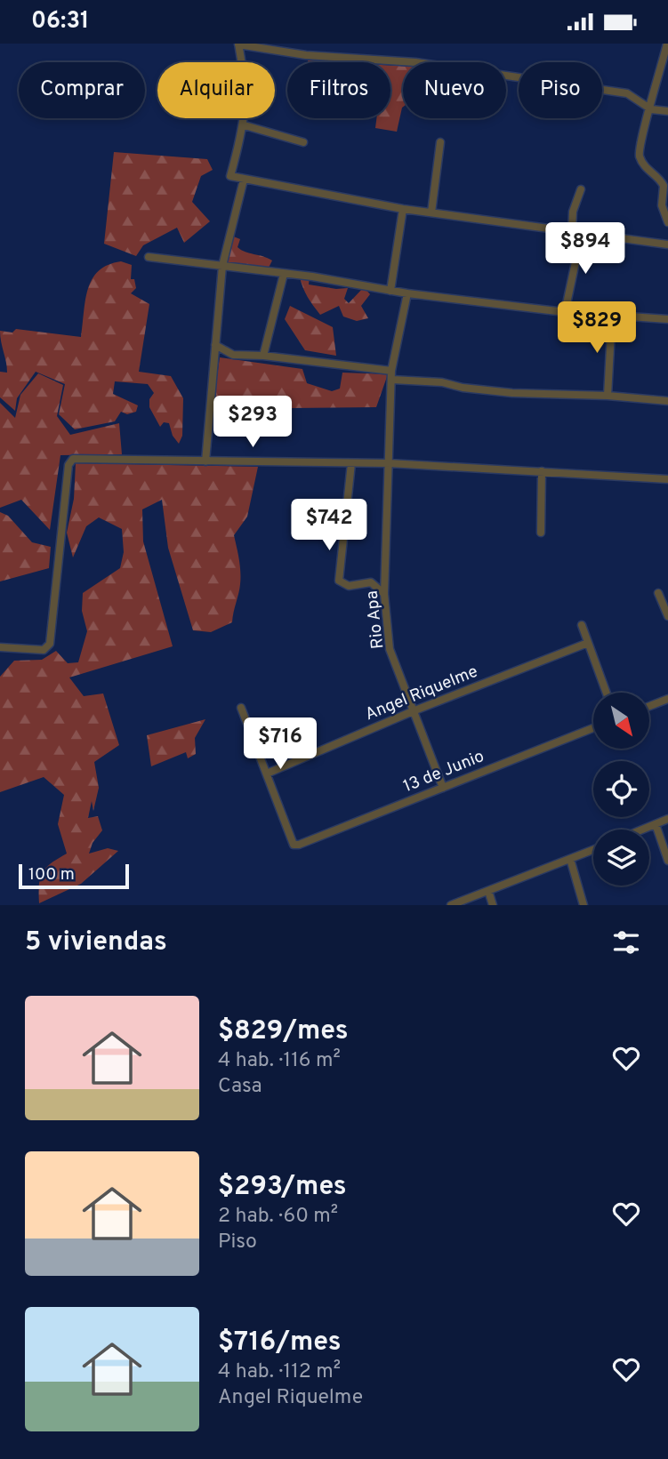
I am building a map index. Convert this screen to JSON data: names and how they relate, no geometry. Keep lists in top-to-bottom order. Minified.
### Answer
{"streets":{"street":["Rio Apa","Angel Riquelme","13 de Junio"]},"crossings":[["Rio Apa","Angel Riquelme"],["Rio Apa","13 de Junio"],["Angel Riquelme","13 de Junio"]],"scale_bar":"100 m","north":"bottom right","page":{"status":"06:31","chip":["Comprar","Alquilar","Filtros","Nuevo","Piso"],"price":["$894","$829","$293","$742","$716"],"scale":"100 m","heading":"5 viviendas","list":[{"name":"$829/mes","note":"4 hab. · 116 m² · Casa"},{"name":"$293/mes","note":"2 hab. · 60 m² · Piso"},{"name":"$716/mes","note":"4 hab. · 112 m² · Angel Riquelme"}]}}
